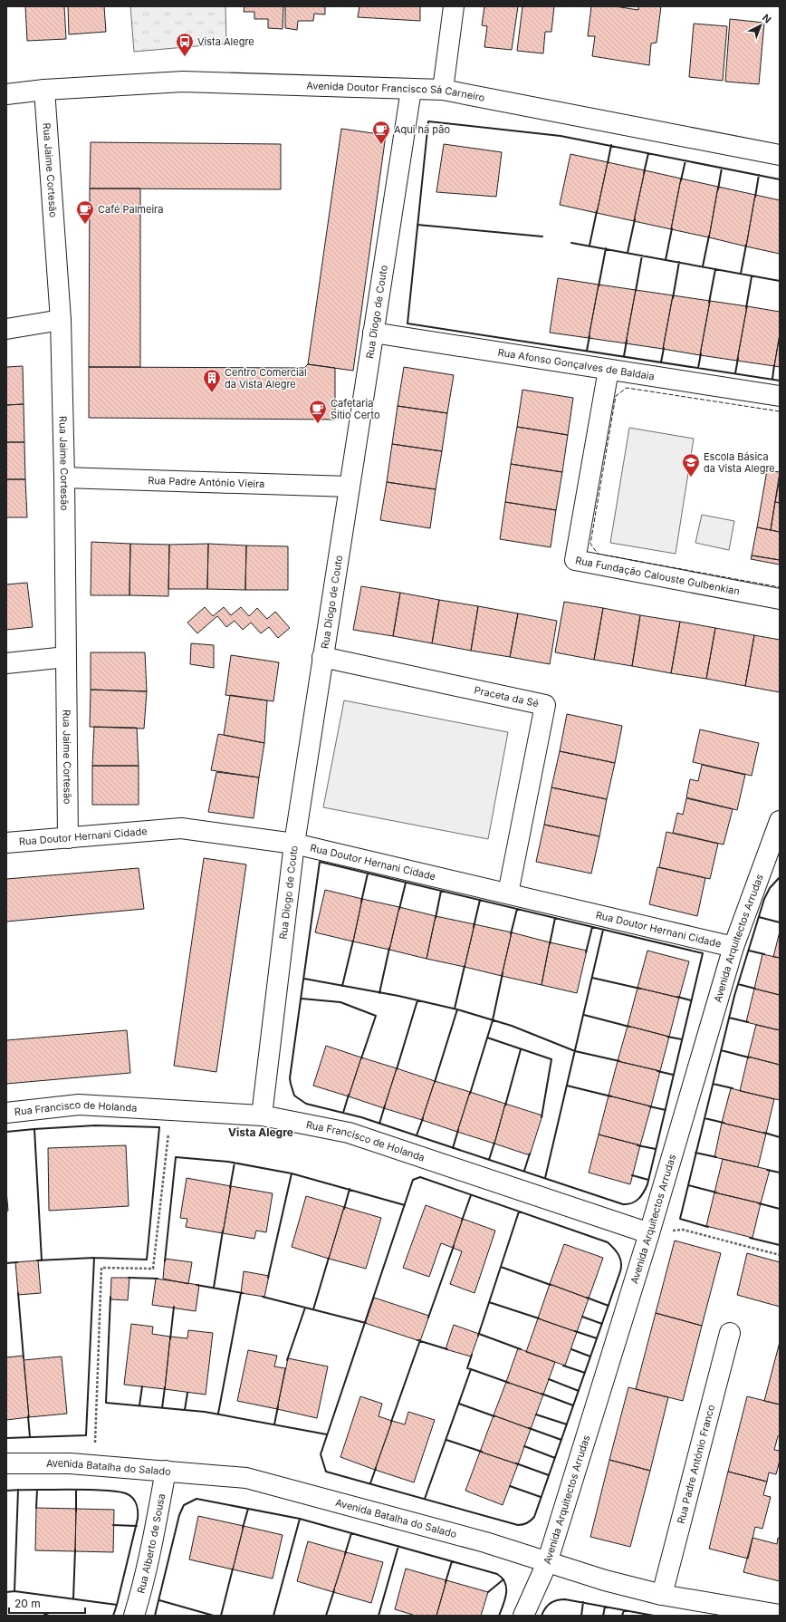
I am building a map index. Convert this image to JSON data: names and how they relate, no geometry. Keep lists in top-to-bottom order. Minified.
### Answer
{"streets":{"street":["Avenida Doutor Francisco Sá Carneiro","Rua Jaime Cortesão","Rua Diogo de Couto","Rua Afonso Gonçalves de Baldaia","Rua Padre António Vieira","Rua Fundação Calouste Gulbenkian","Praceta da Sé","Rua Doutor Hernani Cidade","Avenida Arquitectos Arrudas","Rua Francisco de Holanda","Rua Padre António Franco","Avenida Batalha do Salado","Rua Alberto de Sousa"]},"crossings":[["Avenida Doutor Francisco Sá Carneiro","Rua Jaime Cortesão"],["Avenida Doutor Francisco Sá Carneiro","Rua Diogo de Couto"],["Rua Jaime Cortesão","Rua Padre António Vieira"],["Rua Jaime Cortesão","Rua Doutor Hernani Cidade"],["Rua Diogo de Couto","Rua Afonso Gonçalves de Baldaia"],["Rua Diogo de Couto","Rua Padre António Vieira"],["Rua Diogo de Couto","Praceta da Sé"],["Rua Diogo de Couto","Rua Doutor Hernani Cidade"],["Rua Diogo de Couto","Rua Francisco de Holanda"],["Rua Afonso Gonçalves de Baldaia","Rua Fundação Calouste Gulbenkian"],["Praceta da Sé","Rua Doutor Hernani Cidade"],["Rua Doutor Hernani Cidade","Avenida Arquitectos Arrudas"],["Avenida Arquitectos Arrudas","Rua Francisco de Holanda"],["Avenida Arquitectos Arrudas","Avenida Batalha do Salado"],["Rua Padre António Franco","Avenida Batalha do Salado"],["Avenida Batalha do Salado","Rua Alberto de Sousa"]],"districts":["Vista Alegre"],"places":{"bus stop":["Vista Alegre"],"cafe":["Aqui há pão","Café Palmeira","Cafetaria Sítio Certo"],"building":["Centro Comercial da Vista Alegre"],"school or university":["Escola Básica da Vista Alegre"]},"scale_bar":"20 m","north":"top right"}
